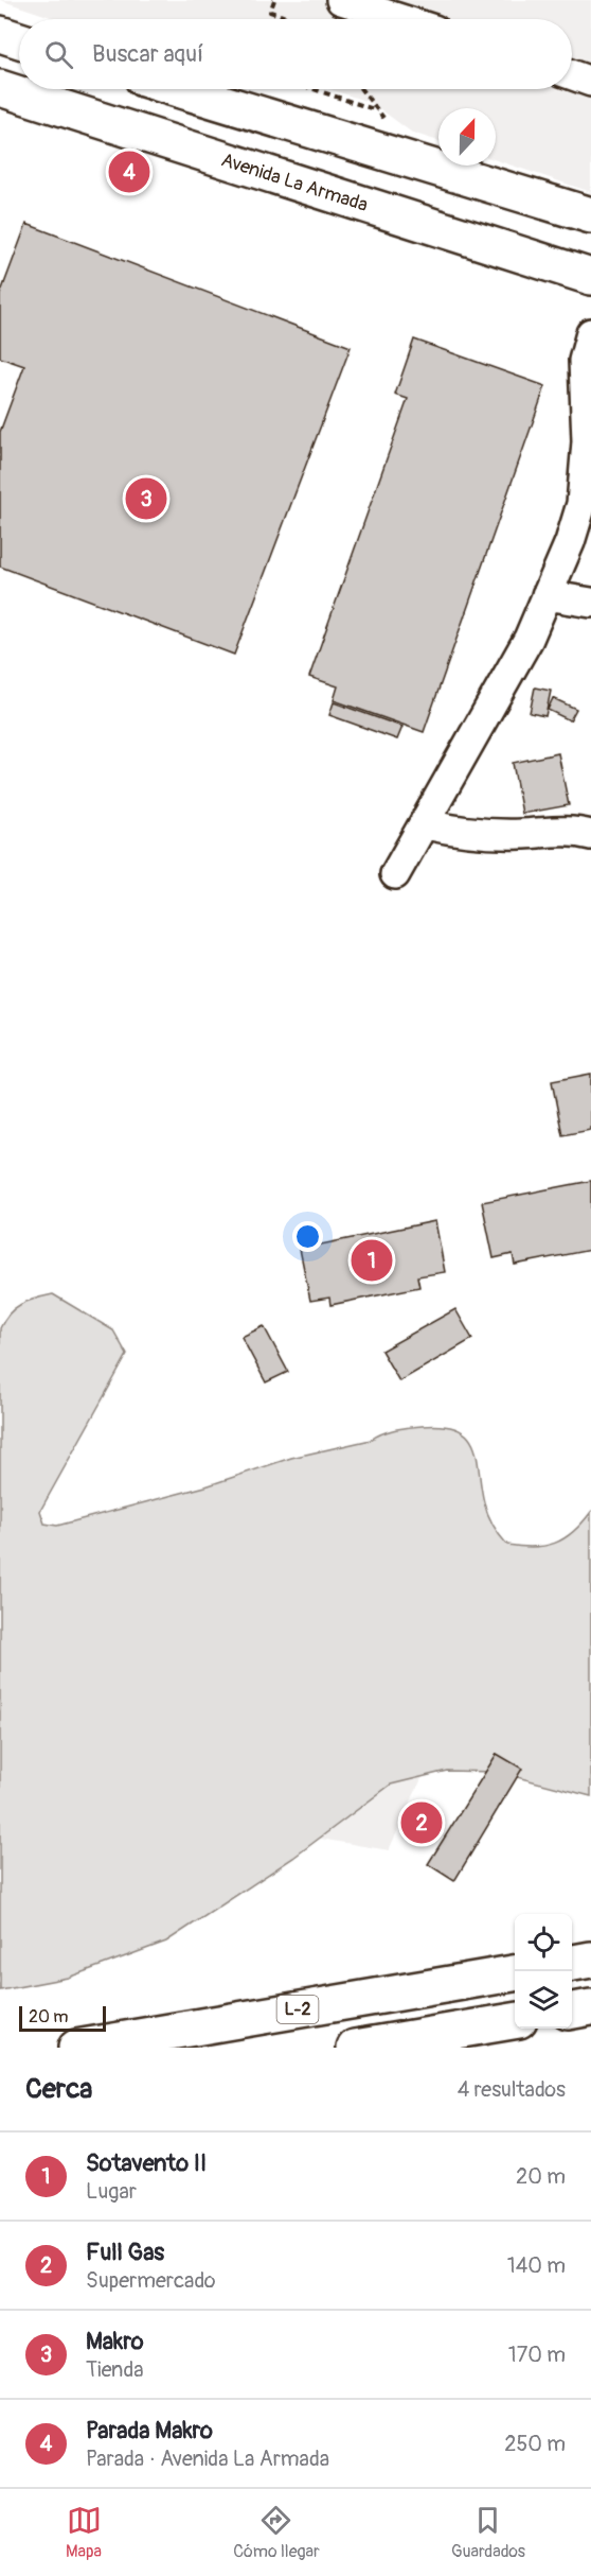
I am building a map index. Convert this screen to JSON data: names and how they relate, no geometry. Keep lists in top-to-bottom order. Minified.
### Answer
{"streets":{"main road":["Avenida La Armada","L-2"]},"scale_bar":"20 m","north":"top","page":{"search":"Buscar aquí","pins":["4","3","1","2"],"scale":"20 m","heading":["Cerca","4 resultados"],"list":[{"mark":"1","name":"Sotavento II","note":"Lugar","value":"20 m"},{"mark":"2","name":"Full Gas","note":"Supermercado","value":"140 m"},{"mark":"3","name":"Makro","note":"Tienda","value":"170 m"},{"mark":"4","name":"Parada Makro","note":"Parada · Avenida La Armada","value":"250 m"}],"nav":["Mapa","Cómo llegar","Guardados"]}}
